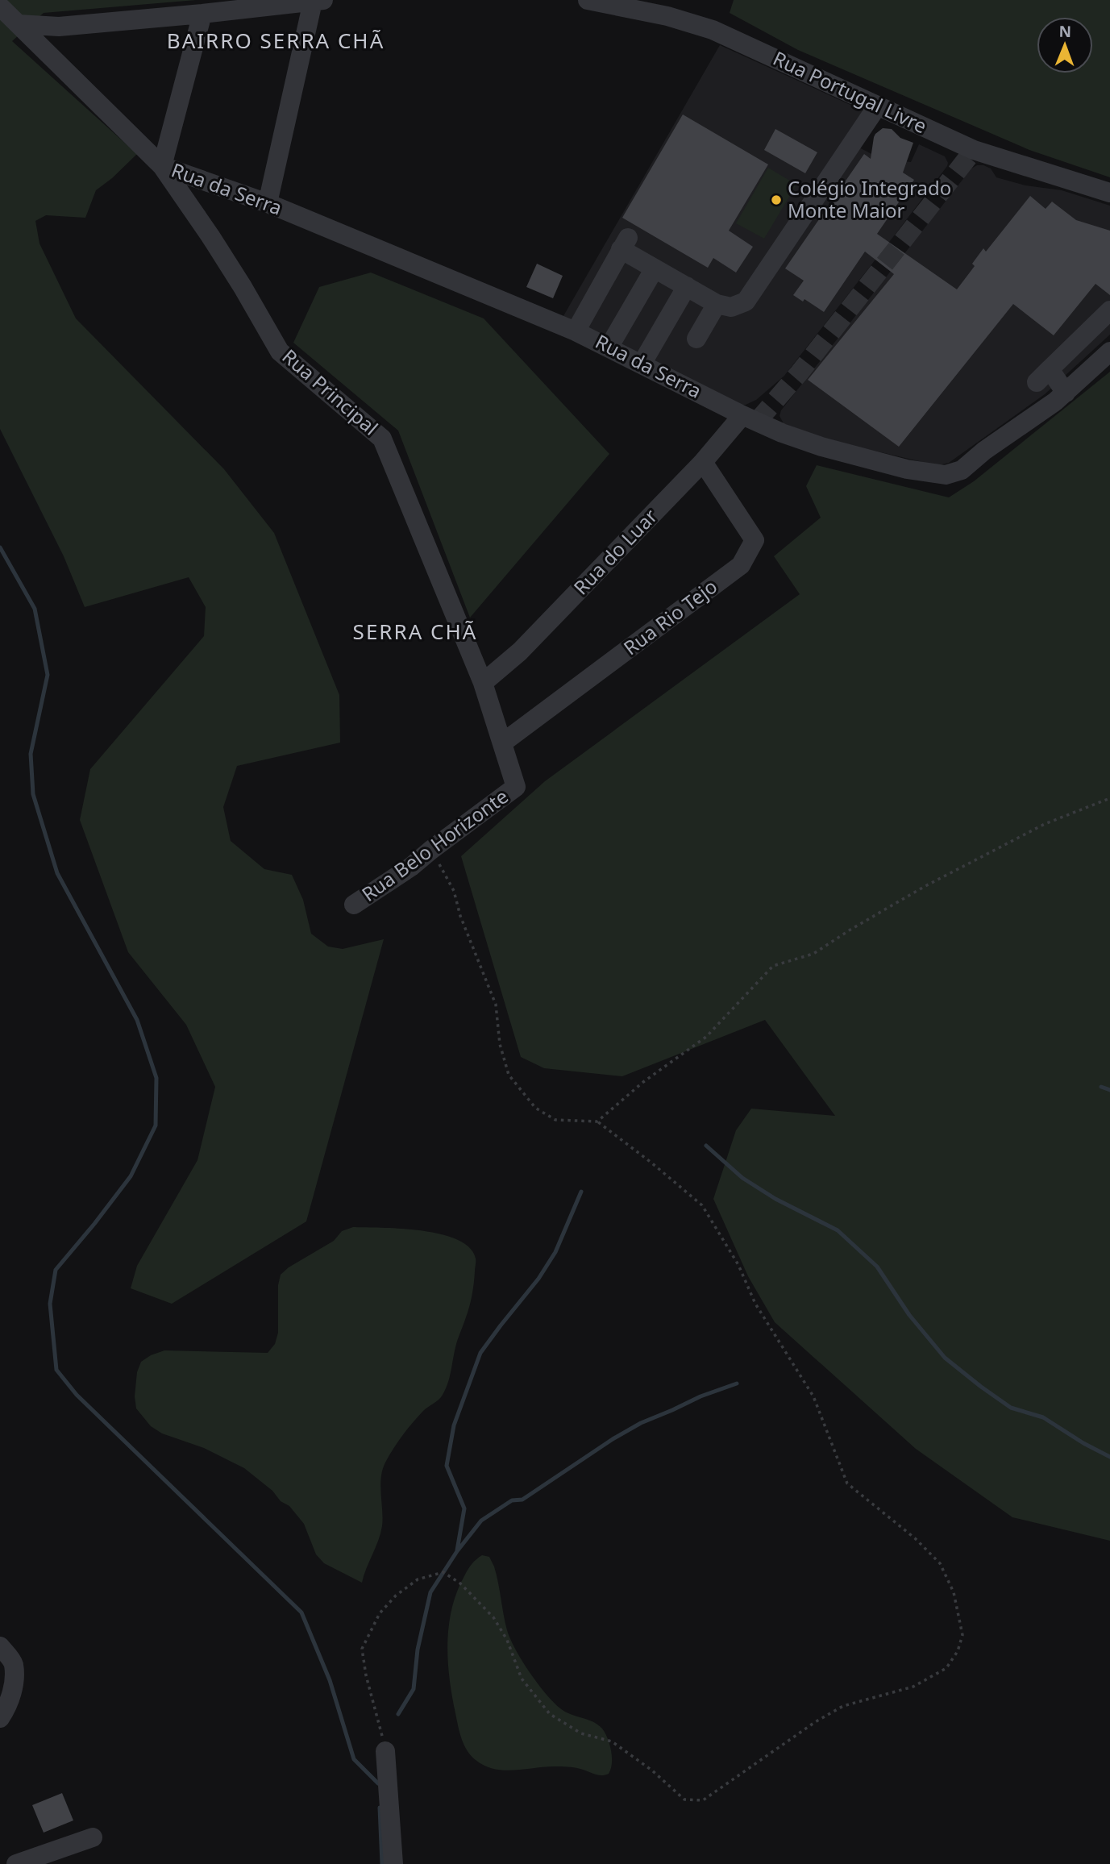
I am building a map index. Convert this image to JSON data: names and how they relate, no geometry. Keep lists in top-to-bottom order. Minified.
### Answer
{"streets":{"street":["Rua Portugal Livre","Rua da Serra","Rua Principal","Rua do Luar","Rua Rio Tejo","Rua Belo Horizonte"]},"crossings":[["Rua da Serra","Rua Principal"],["Rua da Serra","Rua do Luar"],["Rua Principal","Rua do Luar"],["Rua Principal","Rua Rio Tejo"],["Rua Principal","Rua Belo Horizonte"],["Rua do Luar","Rua Rio Tejo"]],"districts":["BAIRRO SERRA CHÃ","SERRA CHÃ"],"places":["Colégio Integrado Monte Maior"],"north":"top"}
